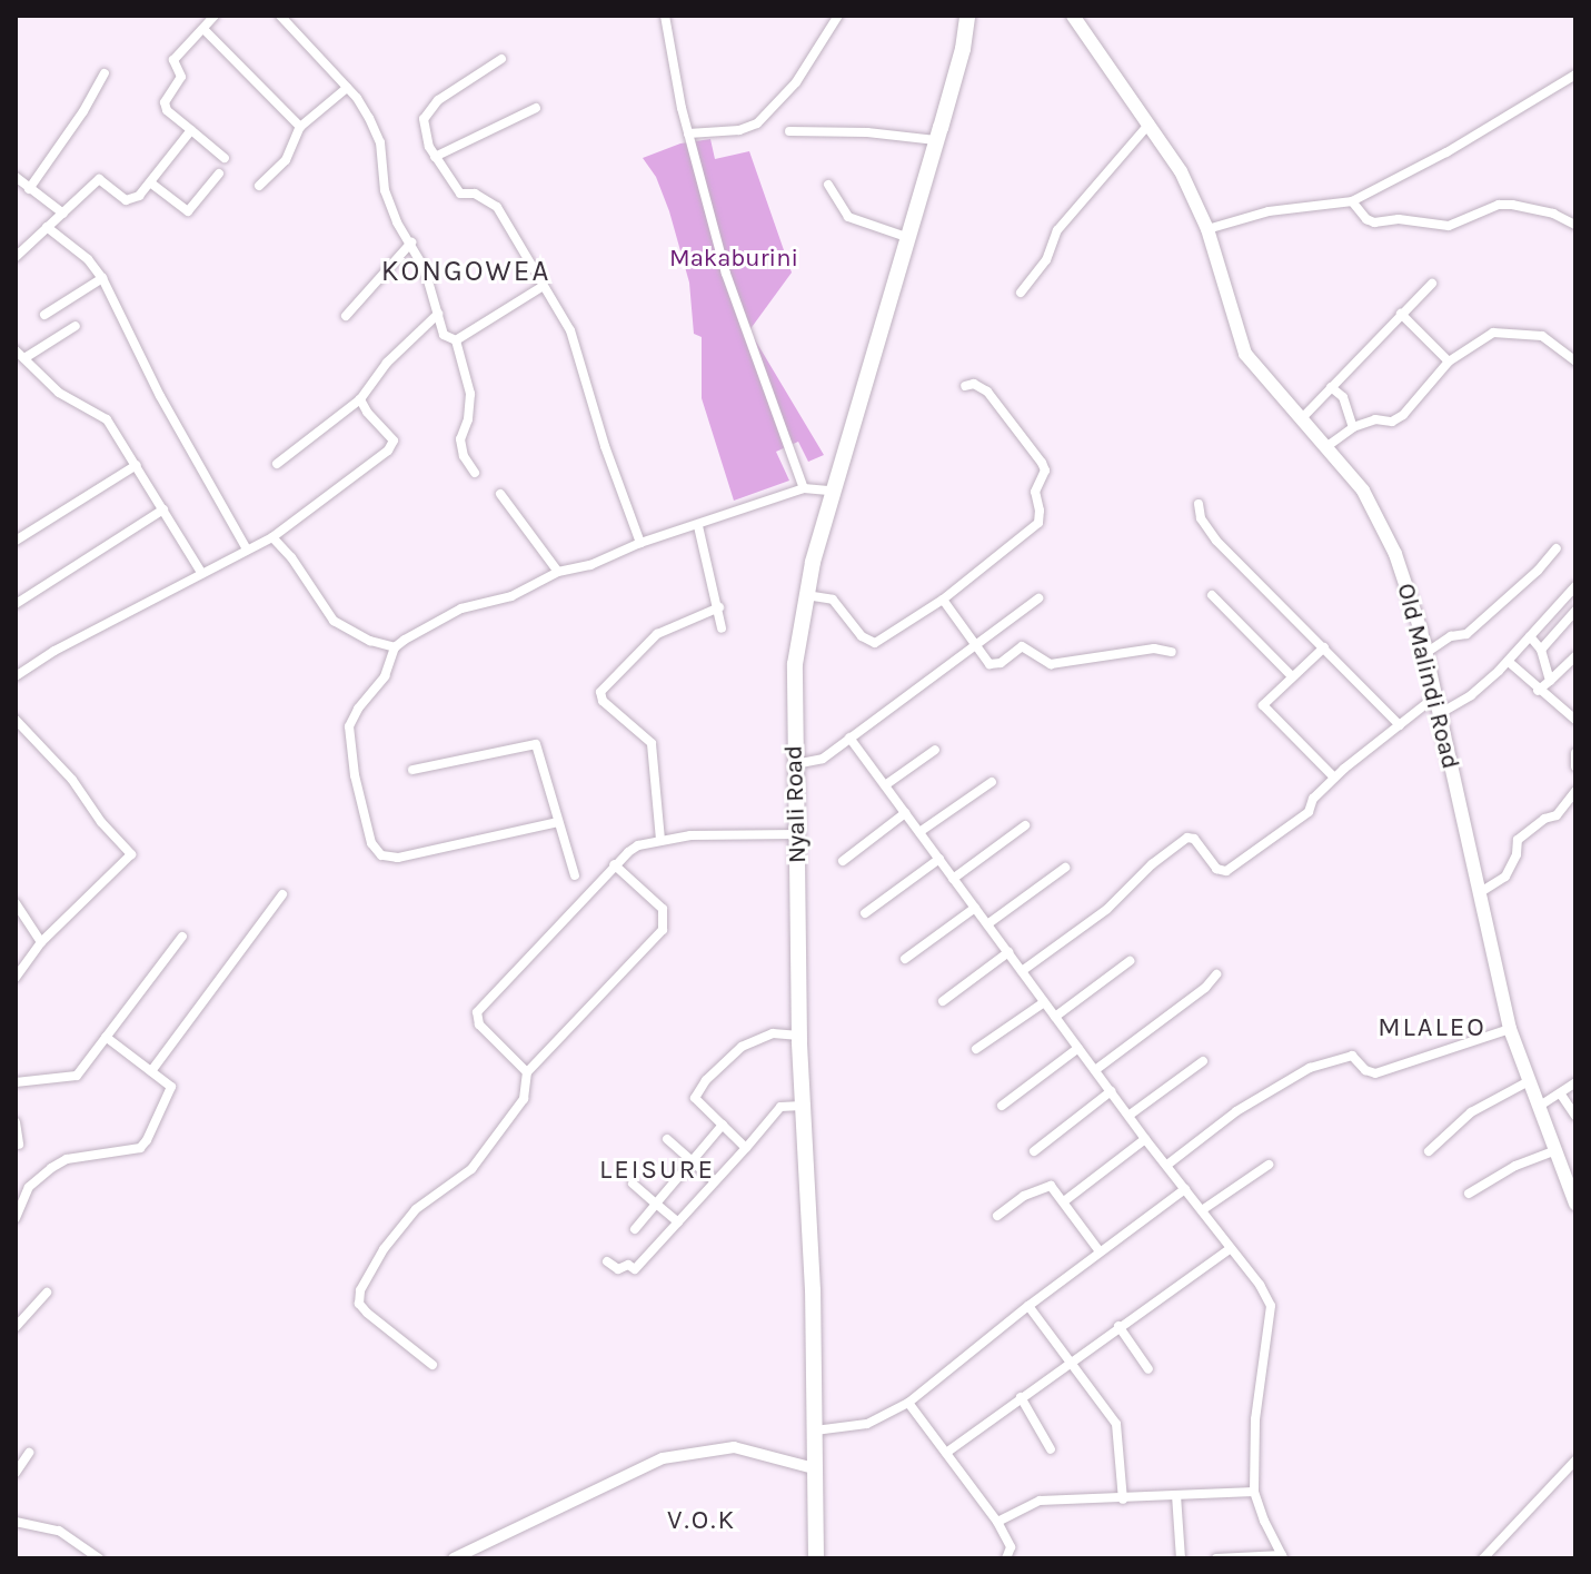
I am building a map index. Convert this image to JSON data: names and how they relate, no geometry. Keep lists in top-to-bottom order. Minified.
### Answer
{"streets":{"highway":["Nyali Road"],"main road":["Old Malindi Road"]},"districts":["KONGOWEA","MLALEO","LEISURE","V.O.K"],"parks":["Makaburini"]}
